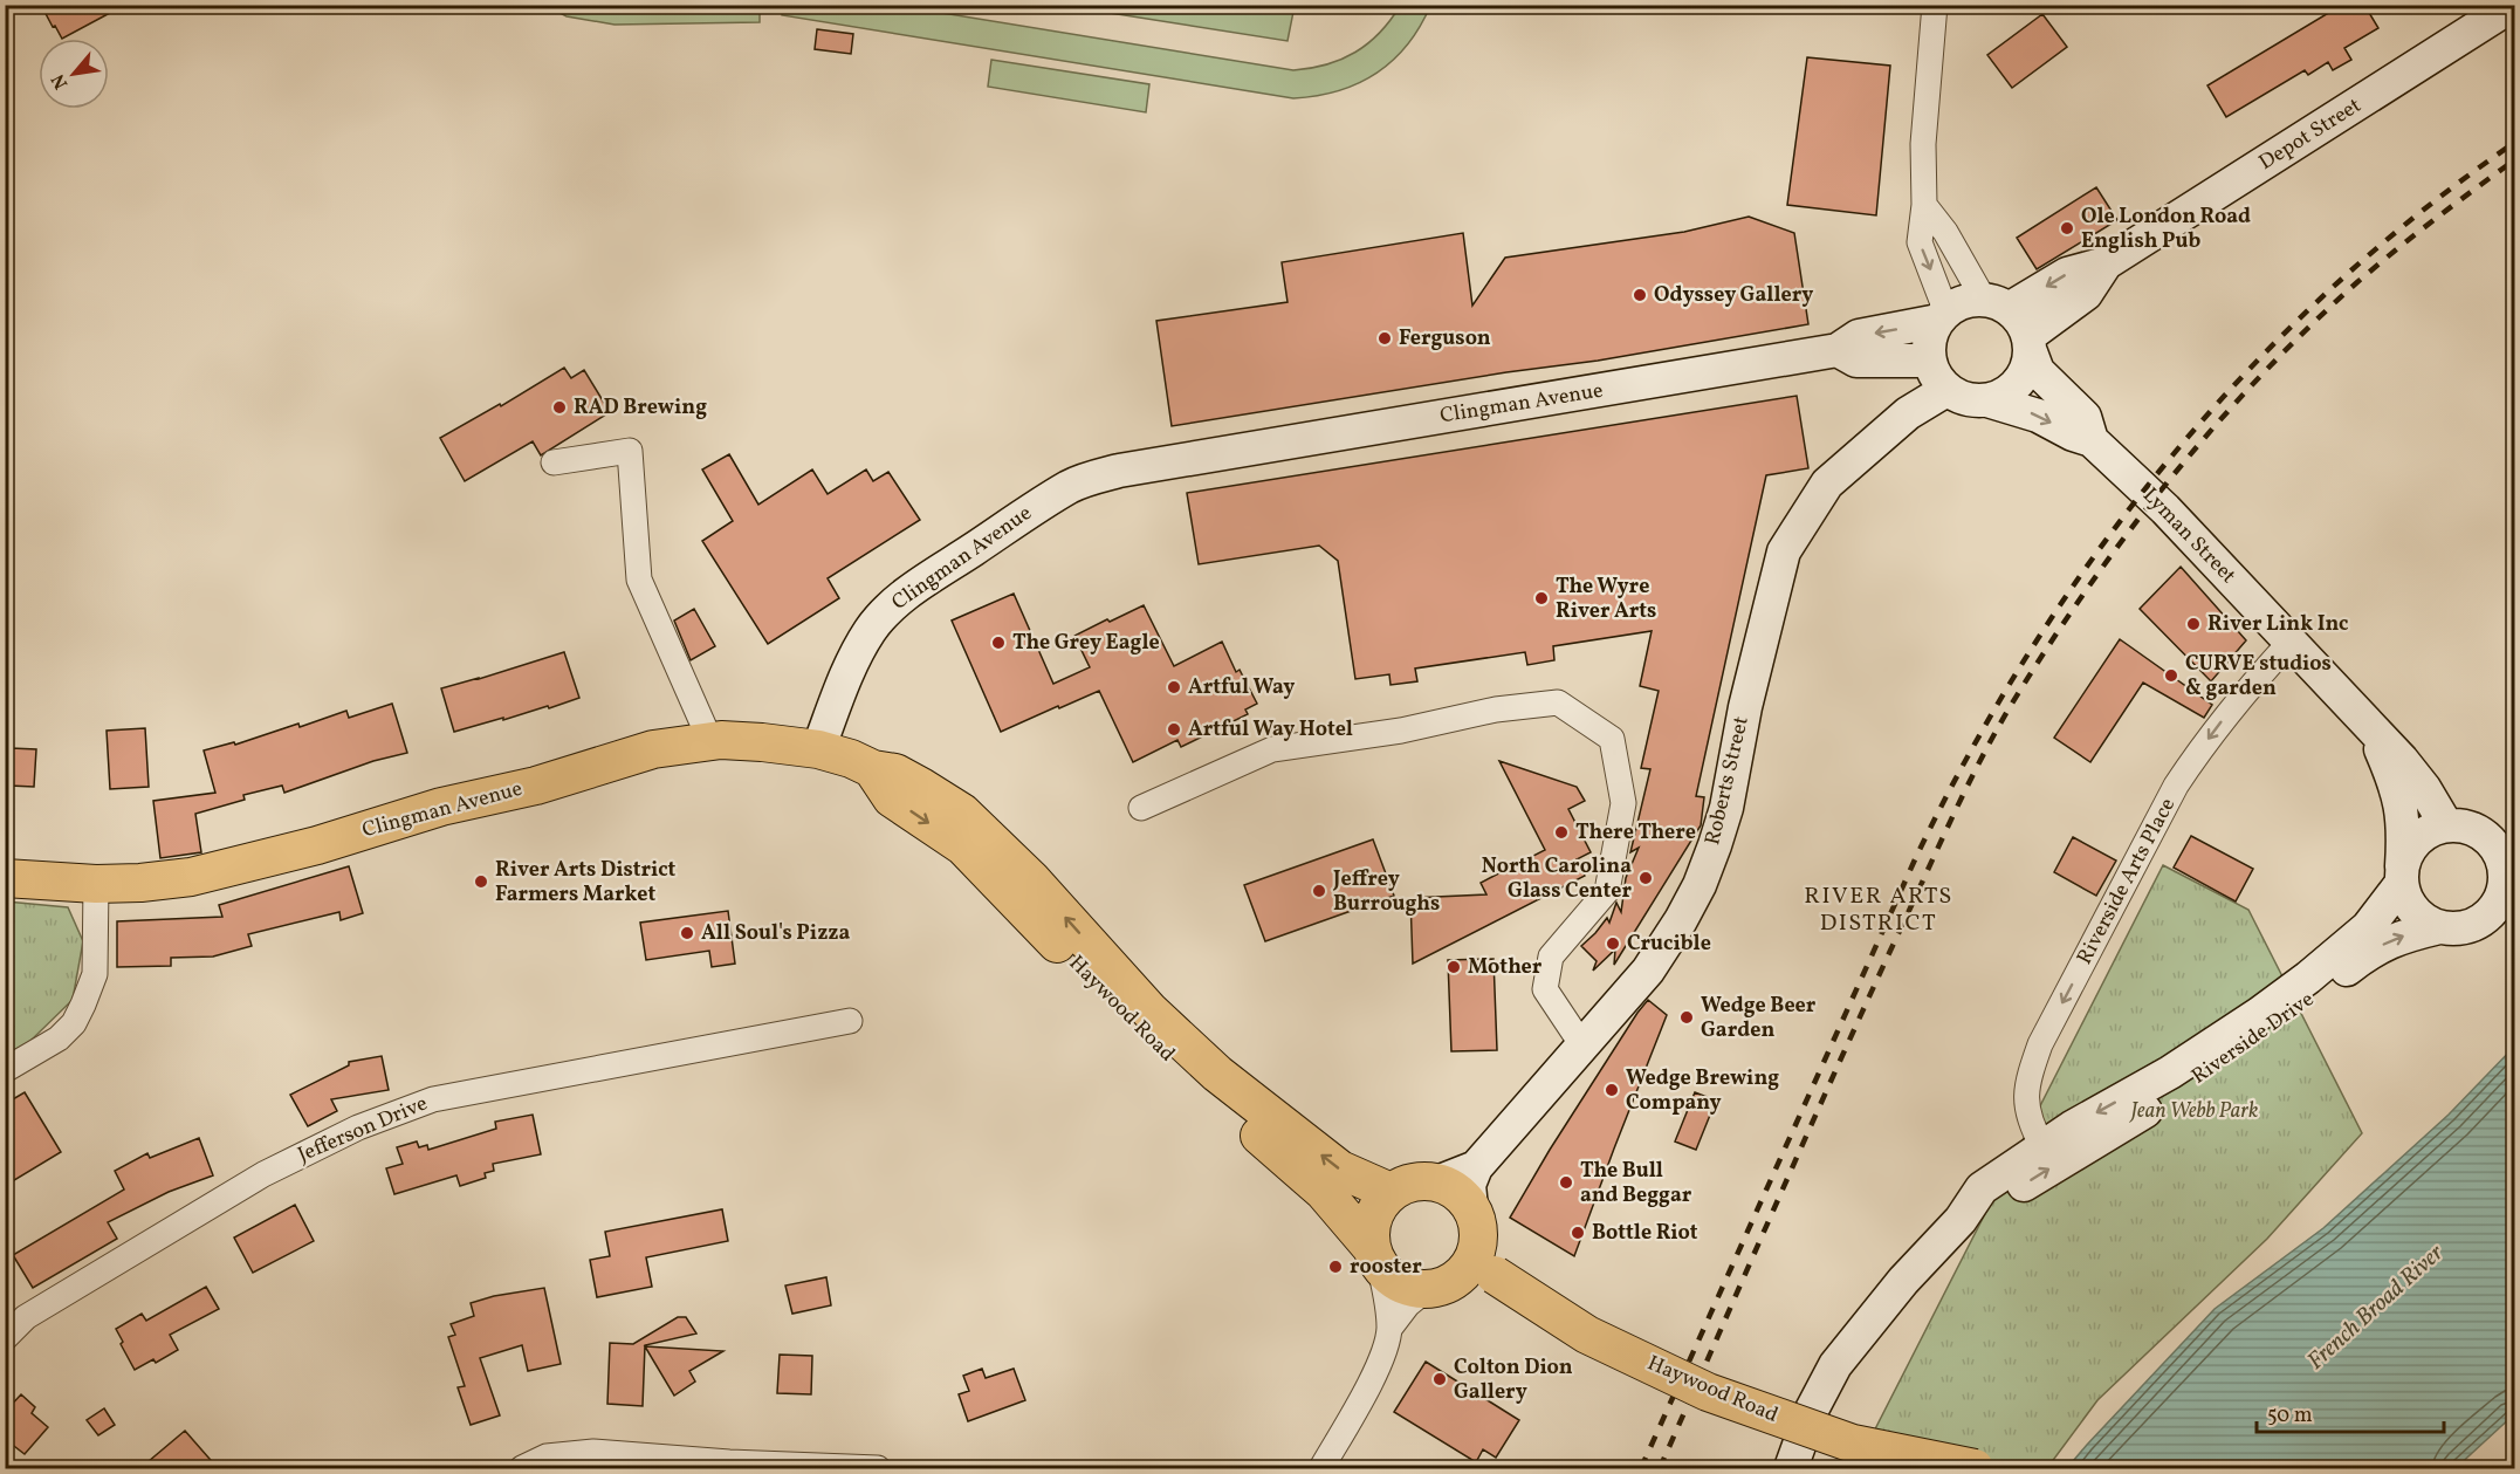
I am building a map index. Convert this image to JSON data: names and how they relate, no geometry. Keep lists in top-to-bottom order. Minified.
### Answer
{"streets":{"main road":["Depot Street","Clingman Avenue","Lyman Street","Roberts Street","Haywood Road","Riverside Drive"],"street":["Riverside Arts Place","Jefferson Drive"]},"crossings":[["Depot Street","Clingman Avenue"],["Depot Street","Lyman Street"],["Depot Street","Roberts Street"],["Clingman Avenue","Lyman Street"],["Clingman Avenue","Roberts Street"],["Clingman Avenue","Haywood Road"],["Lyman Street","Roberts Street"],["Lyman Street","Riverside Arts Place"],["Lyman Street","Riverside Drive"],["Roberts Street","Haywood Road"],["Riverside Arts Place","Riverside Drive"]],"one_way":["Riverside Arts Place"],"districts":["RIVER ARTS DISTRICT"],"water":["French Broad River"],"parks":["Jean Webb Park"],"places":["Ole London Road English Pub","Odyssey Gallery","Ferguson","RAD Brewing","The Wyre River Arts","River Link Inc","The Grey Eagle","CURVE studios & garden","Artful Way","Artful Way Hotel","There There","North Carolina Glass Center","River Arts District Farmers Market","Jeffrey Burroughs","All Soul's Pizza","Crucible","Mother","Wedge Beer Garden","Wedge Brewing Company","The Bull and Beggar","Bottle Riot","rooster","Colton Dion Gallery"],"scale_bar":"50 m","north":"bottom left"}
